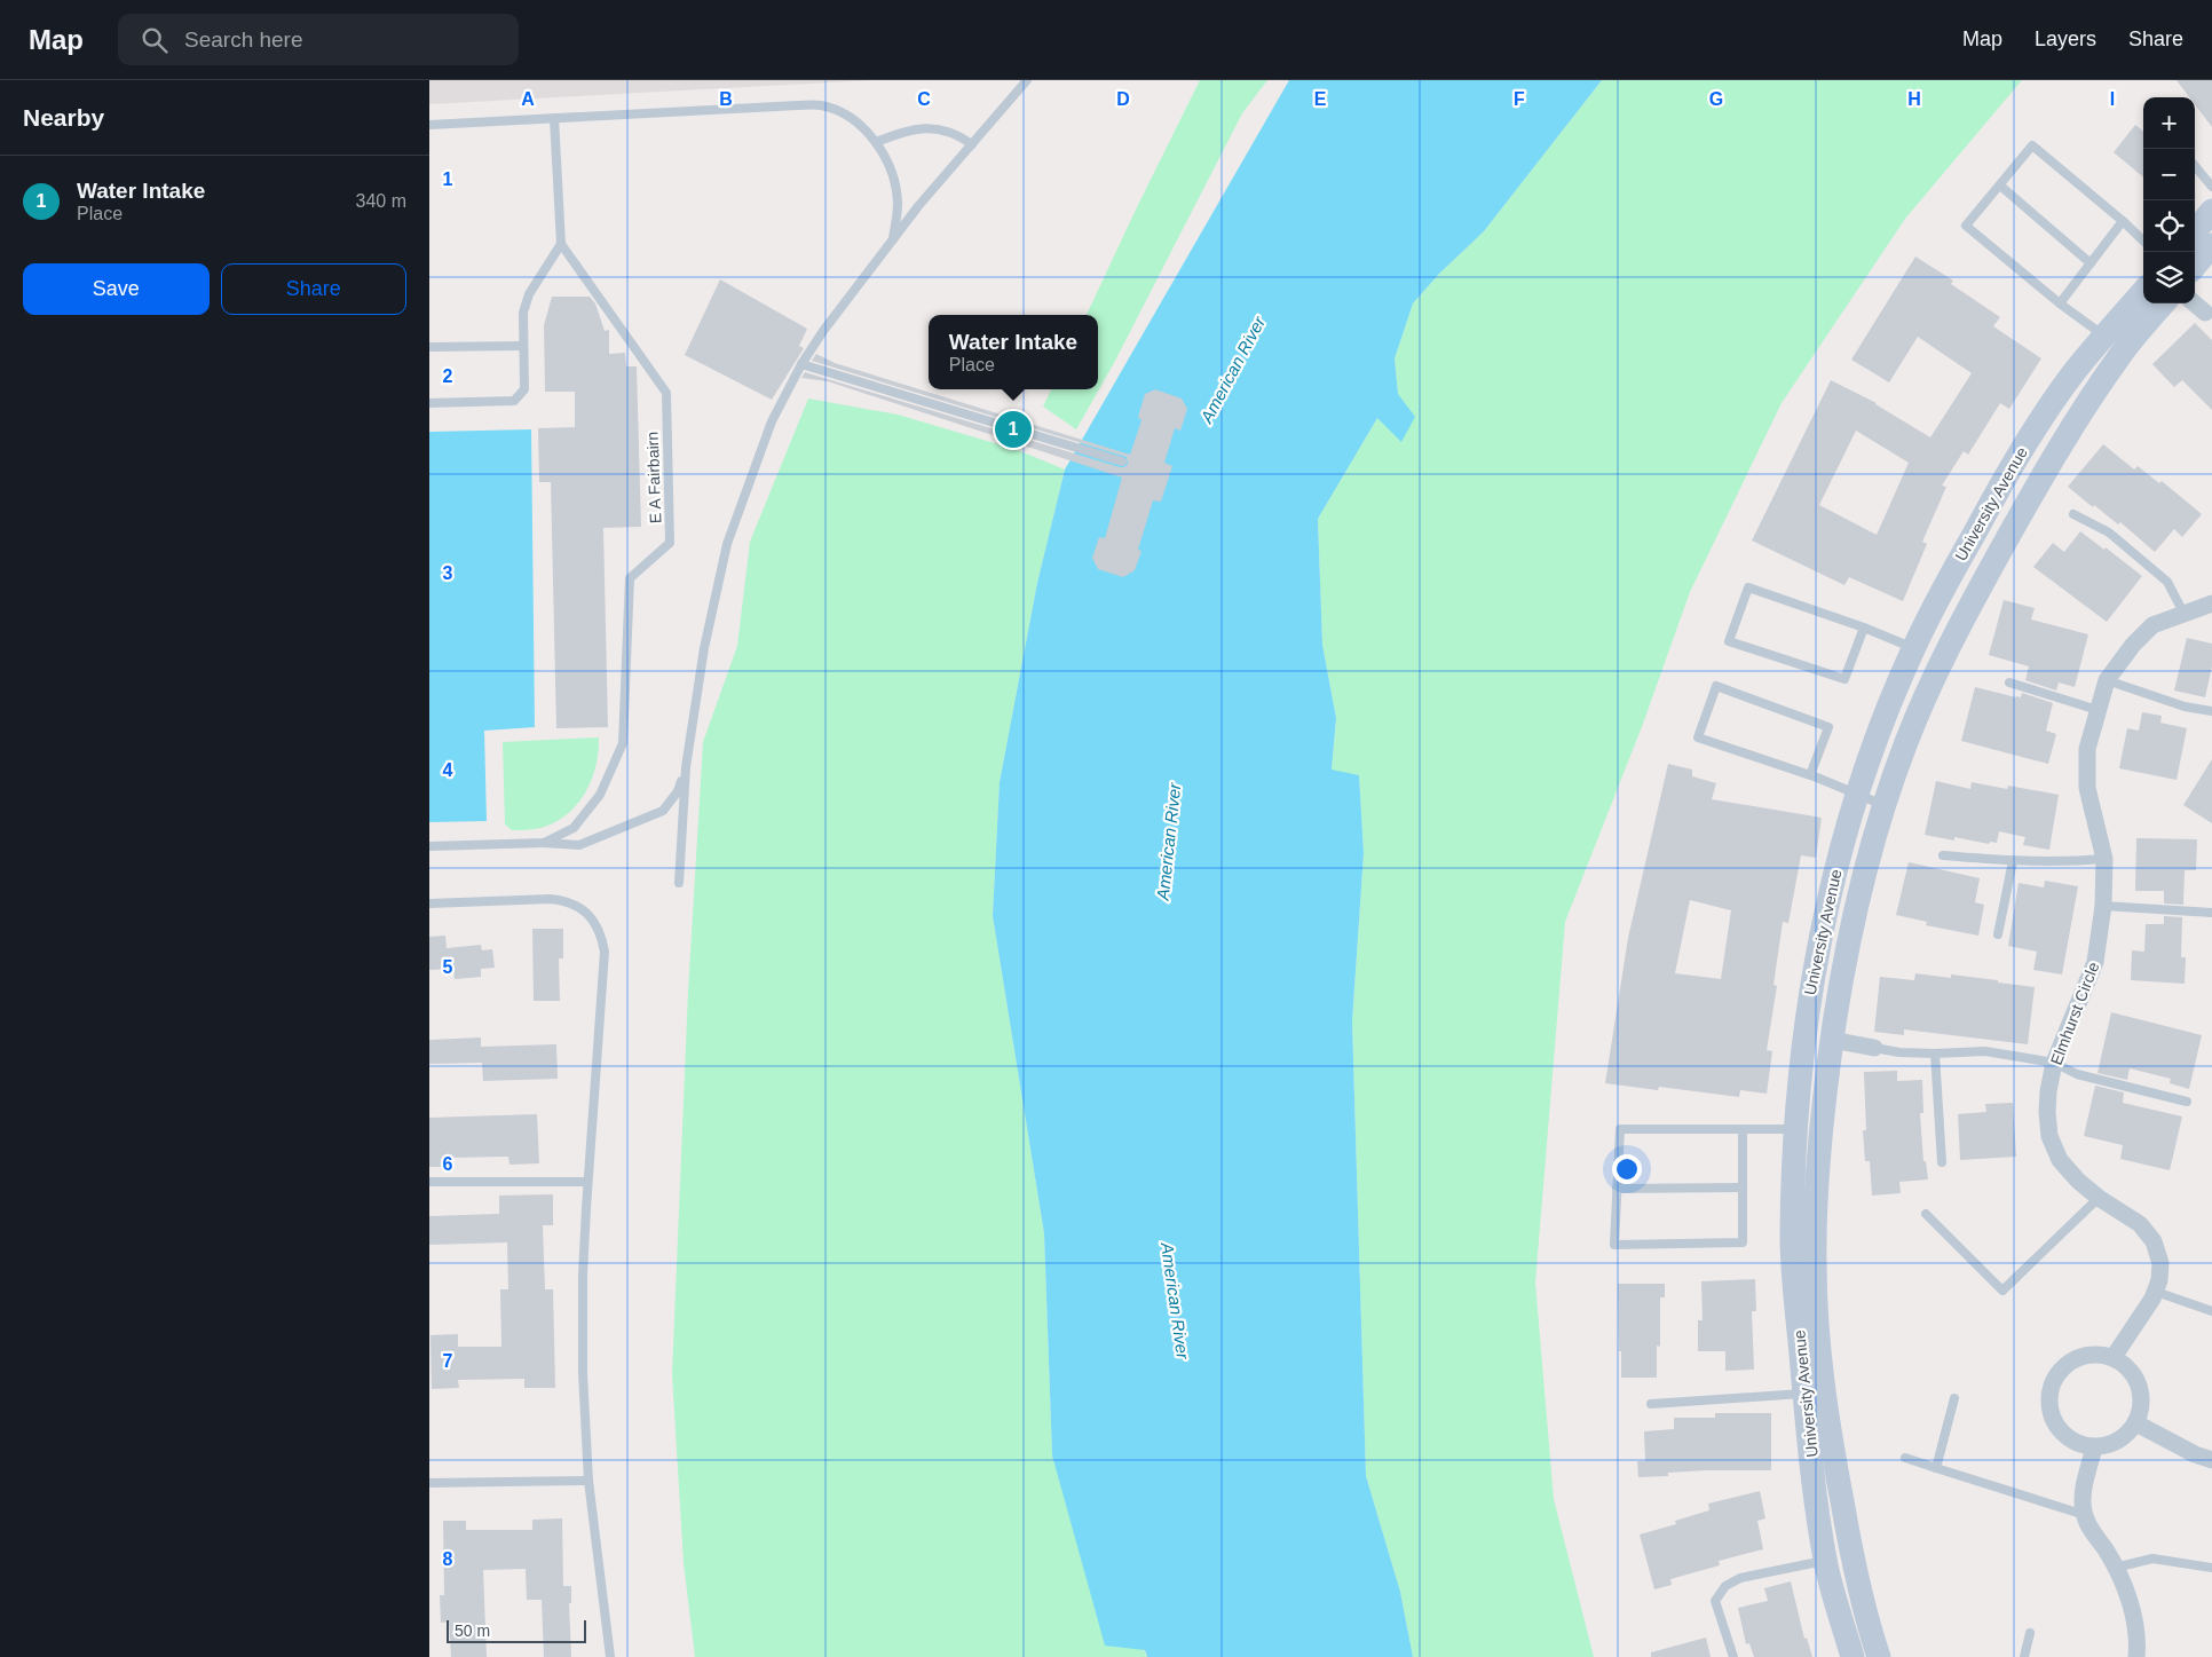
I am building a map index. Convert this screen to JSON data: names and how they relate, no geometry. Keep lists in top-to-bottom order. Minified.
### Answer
{"streets":{"street":["University Avenue","Elmhurst Circle"],"lane":["E A Fairbairn"]},"water":["American River"],"scale_bar":"50 m","page":{"header":"Map","search":"Search here","nav":["Map","Layers","Share"],"heading":"Nearby","map_buttons":["+","−"],"list":[{"mark":"1","name":"Water Intake","note":"Place","value":"340 m"}],"buttons":["Save","Share"],"popup":["Water Intake","Place"],"pins":"1","scale":"50 m"},"grid":{"columns":["A","B","C","D","E","F","G","H","I"],"rows":["1","2","3","4","5","6","7","8"]}}
